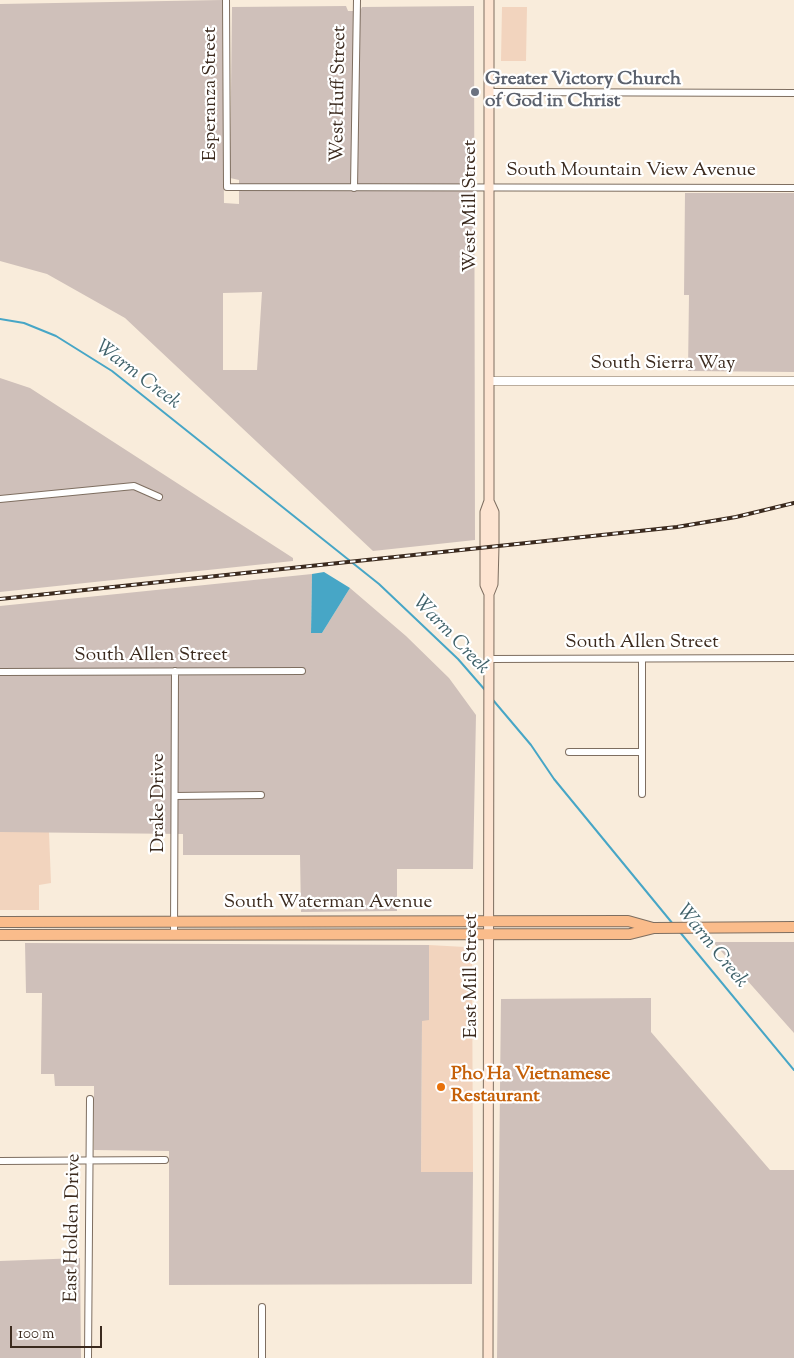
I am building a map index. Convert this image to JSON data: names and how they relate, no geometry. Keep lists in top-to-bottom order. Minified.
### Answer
{"streets":{"main road":["West Mill Street","South Waterman Avenue","East Mill Street"],"street":["Esperanza Street","West Huff Street","South Mountain View Avenue","South Sierra Way","South Allen Street","Drake Drive","East Holden Drive"]},"crossings":[["Esperanza Street","South Mountain View Avenue"],["West Huff Street","South Mountain View Avenue"],["South Mountain View Avenue","West Mill Street"],["West Mill Street","South Sierra Way"],["West Mill Street","East Mill Street"],["South Sierra Way","East Mill Street"],["South Allen Street","Drake Drive"],["South Allen Street","East Mill Street"],["Drake Drive","South Waterman Avenue"],["South Waterman Avenue","East Mill Street"]],"water":["Warm Creek"],"places":["Greater Victory Church of God in Christ","Pho Ha Vietnamese Restaurant"],"scale_bar":"100 m"}
